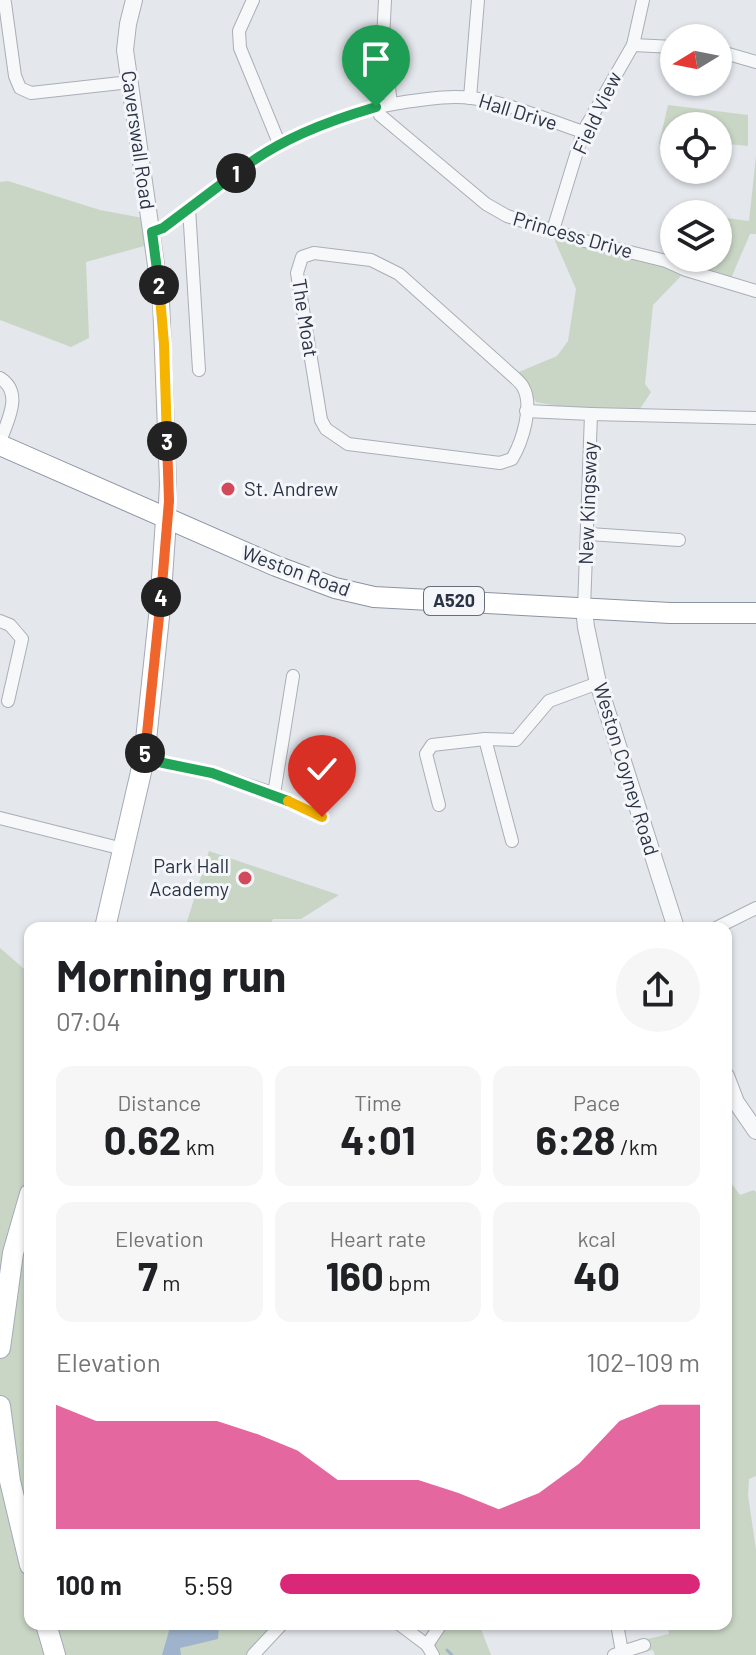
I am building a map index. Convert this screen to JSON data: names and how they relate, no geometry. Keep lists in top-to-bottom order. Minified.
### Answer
{"streets":{"main road":["Weston Road","A520"],"street":["Hall Drive","Field View","Caverswall Road","Princess Drive","The Moat","New Kingsway","Weston Coyney Road"]},"crossings":[["Hall Drive","Field View"],["Hall Drive","Caverswall Road"],["Hall Drive","Princess Drive"],["Field View","Princess Drive"],["Caverswall Road","Weston Road"],["The Moat","New Kingsway"],["New Kingsway","Weston Road"],["New Kingsway","Weston Coyney Road"],["Weston Road","Weston Coyney Road"]],"places":["St. Andrew","Park Hall Academy"],"north":"left","page":{"pins":["1","2","3","4","5"],"heading":["Morning run","07:04"],"stats":[["Distance","0.62 km"],["Time","4:01"],["Pace","6:28 /km"],["Elevation","7 m"],["Heart rate","160 bpm"],["kcal","40"]],"chart":["Elevation","102–109 m"],"list":[{"name":"100 m","note":"5:59"}]}}
